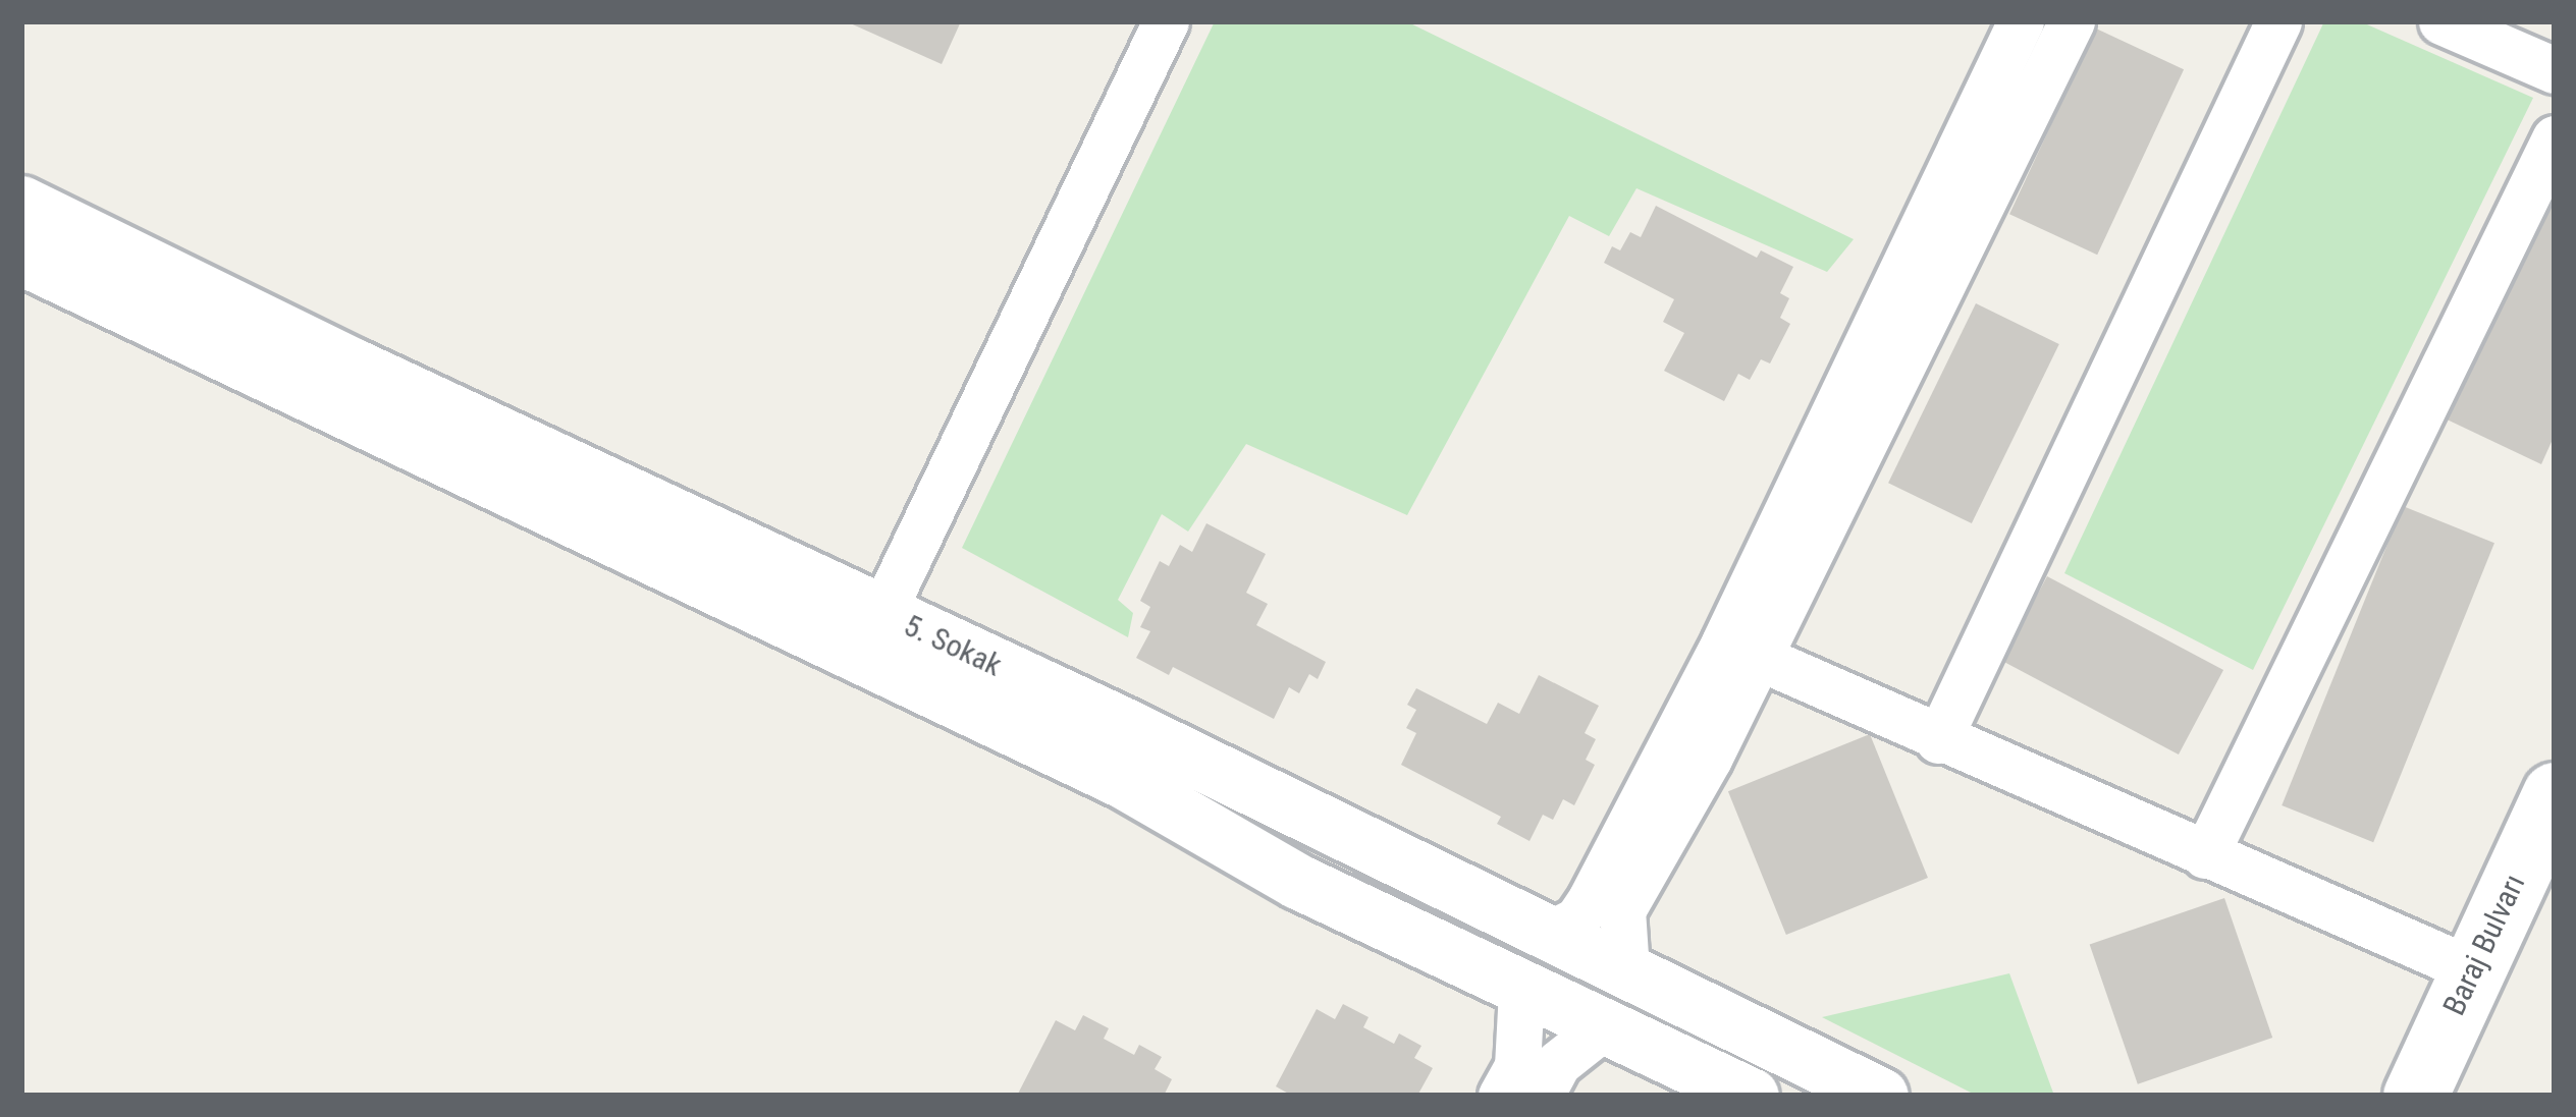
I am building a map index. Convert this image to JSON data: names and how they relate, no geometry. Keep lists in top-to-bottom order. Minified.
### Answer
{"streets":{"main road":["Baraj Bulvarı"],"street":["5. Sokak"]}}
